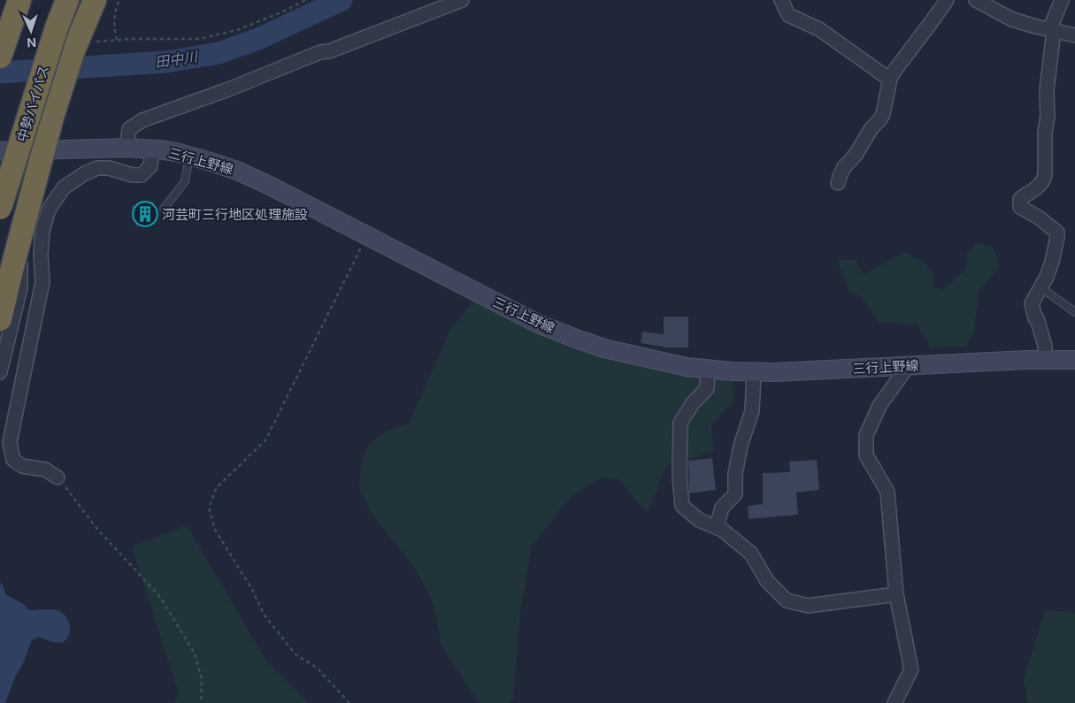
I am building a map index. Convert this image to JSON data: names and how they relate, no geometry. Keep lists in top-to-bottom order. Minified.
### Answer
{"streets":{"highway":["中勢バイパス"],"main road":["三行上野線"]},"water":["田中川"],"places":{"building":["河芸町三行地区処理施設"]},"north":"bottom"}
